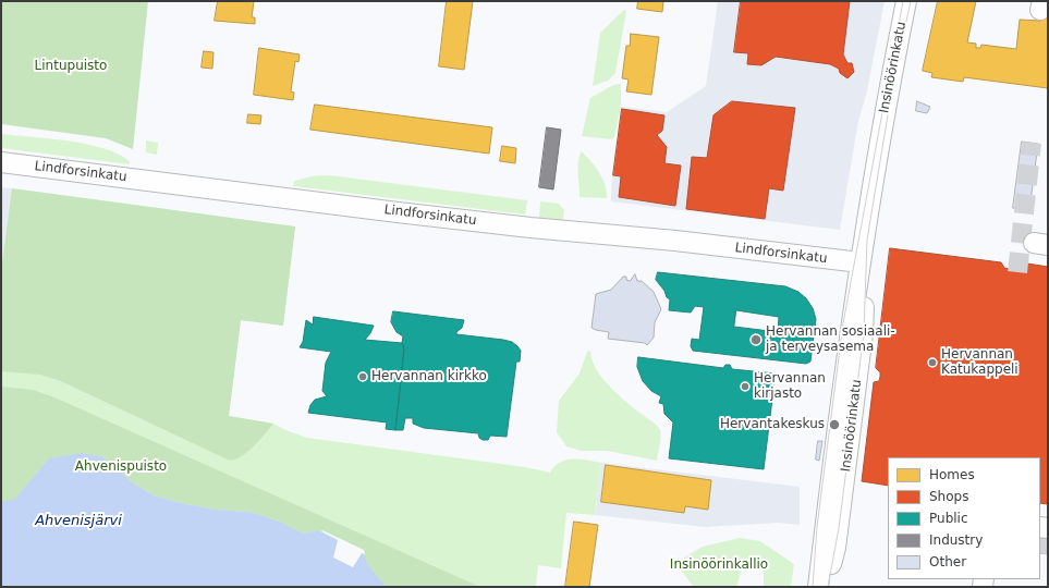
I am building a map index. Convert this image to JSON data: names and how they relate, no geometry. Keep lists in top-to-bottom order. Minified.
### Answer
{"streets":{"street":["Insinöörinkatu","Lindforsinkatu"]},"crossings":[["Insinöörinkatu","Lindforsinkatu"]],"water":["Ahvenisjärvi"],"parks":["Lintupuisto","Ahvenispuisto","Insinöörinkallio"],"places":["Hervannan sosiaali- ja terveysasema","Hervannan Katukappeli","Hervannan kirkko","Hervannan kirjasto","Hervantakeskus"],"legend":["Homes","Shops","Public","Industry","Other"]}
